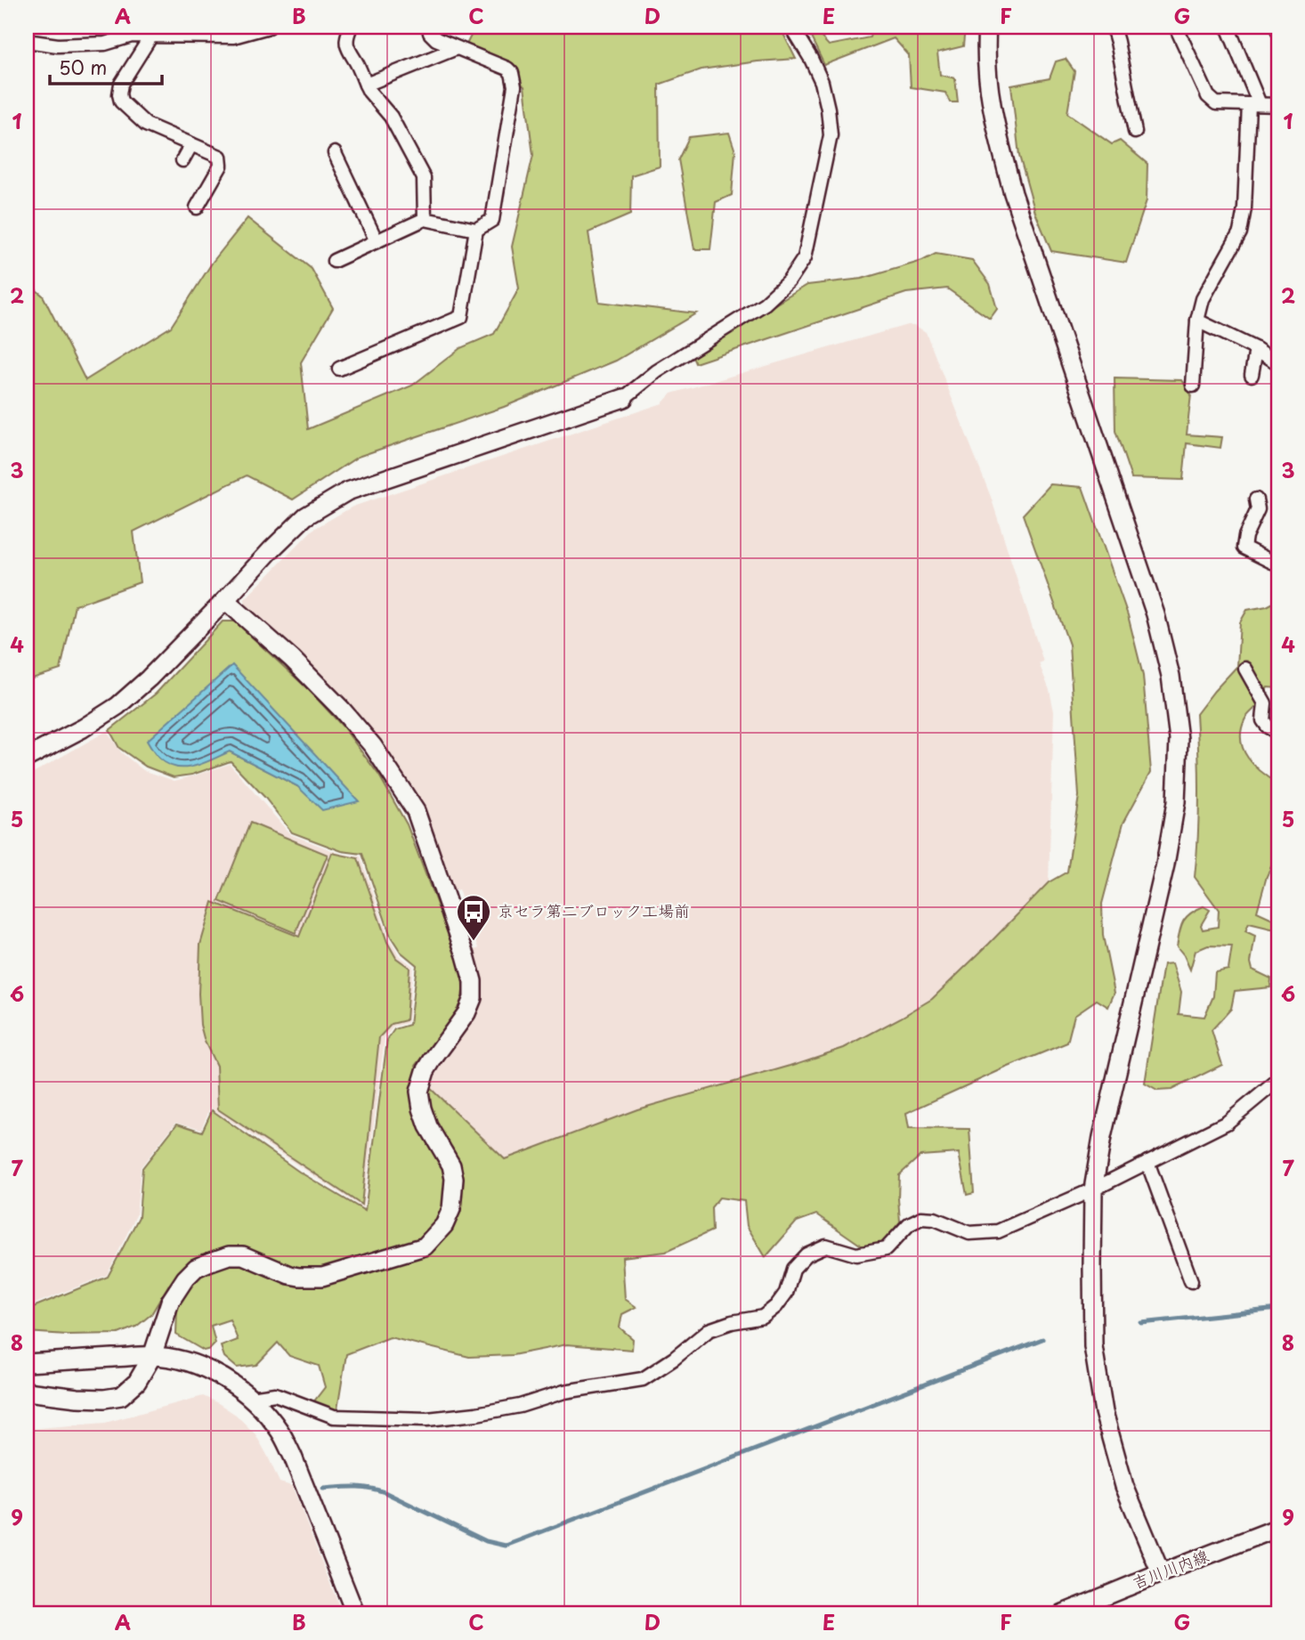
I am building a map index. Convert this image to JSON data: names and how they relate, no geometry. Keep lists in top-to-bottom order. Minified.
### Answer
{"streets":{"street":["吉川川内線"]},"places":{"bus stop":["京セラ第二ブロック工場前"]},"scale_bar":"50 m","grid":{"columns":["A","B","C","D","E","F","G"],"rows":["1","2","3","4","5","6","7","8","9"]}}
